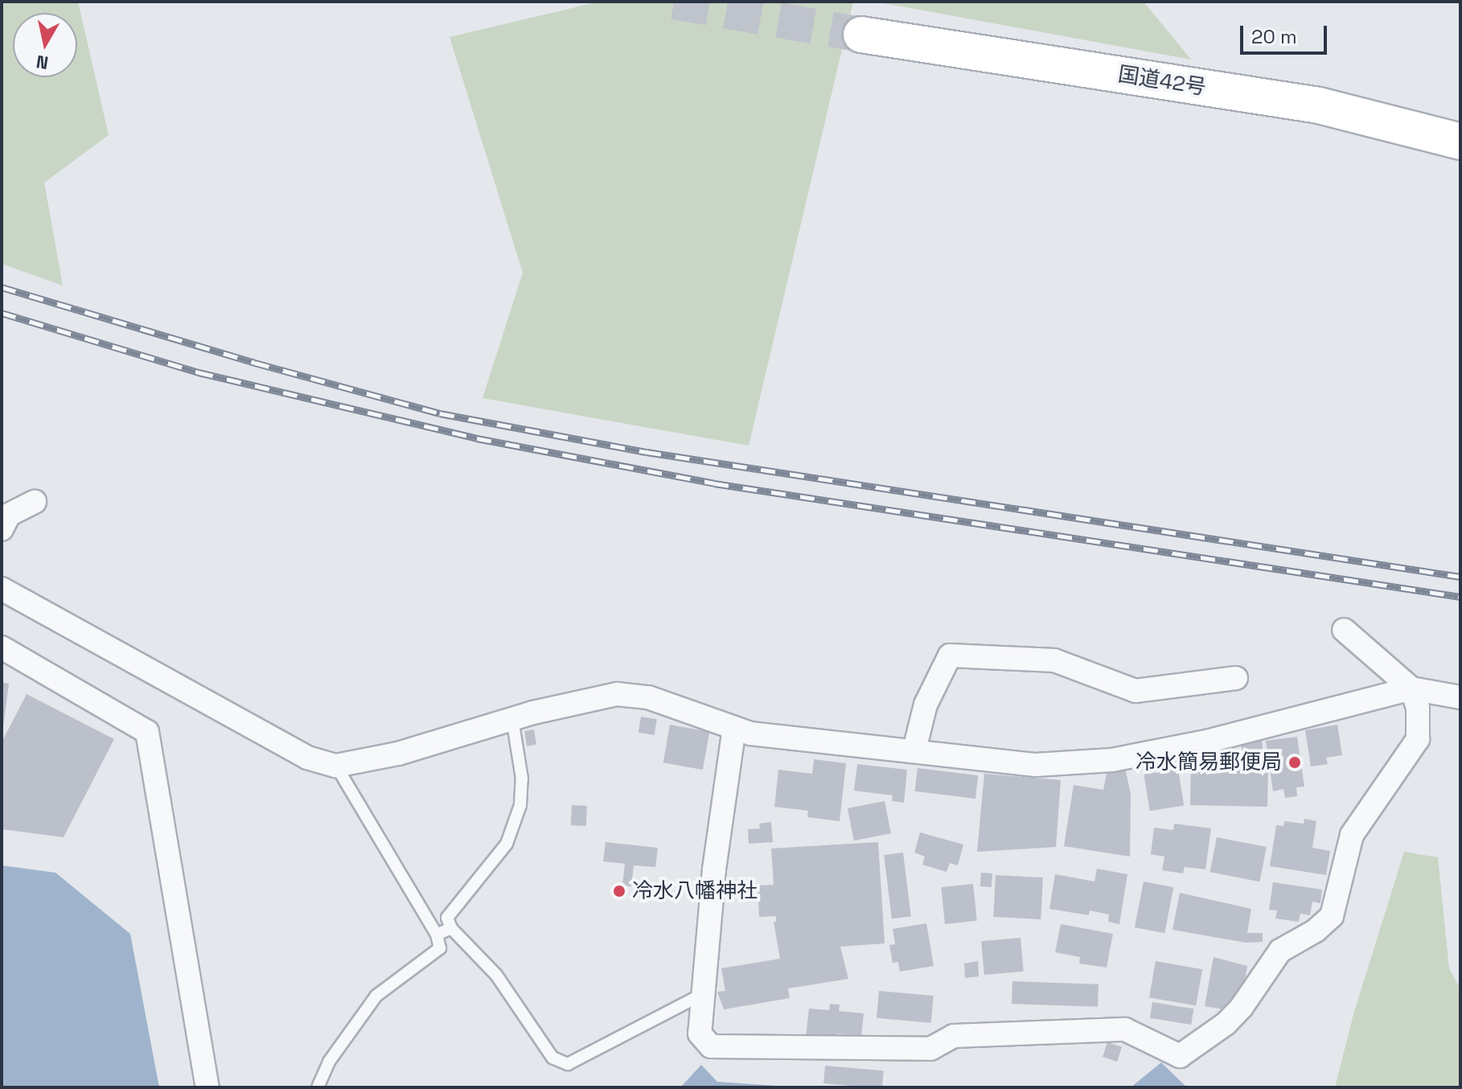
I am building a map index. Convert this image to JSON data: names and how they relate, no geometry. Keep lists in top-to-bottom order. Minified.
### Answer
{"streets":{"highway":["国道42号"]},"places":["冷水簡易郵便局","冷水八幡神社"],"scale_bar":"20 m","north":"bottom"}
